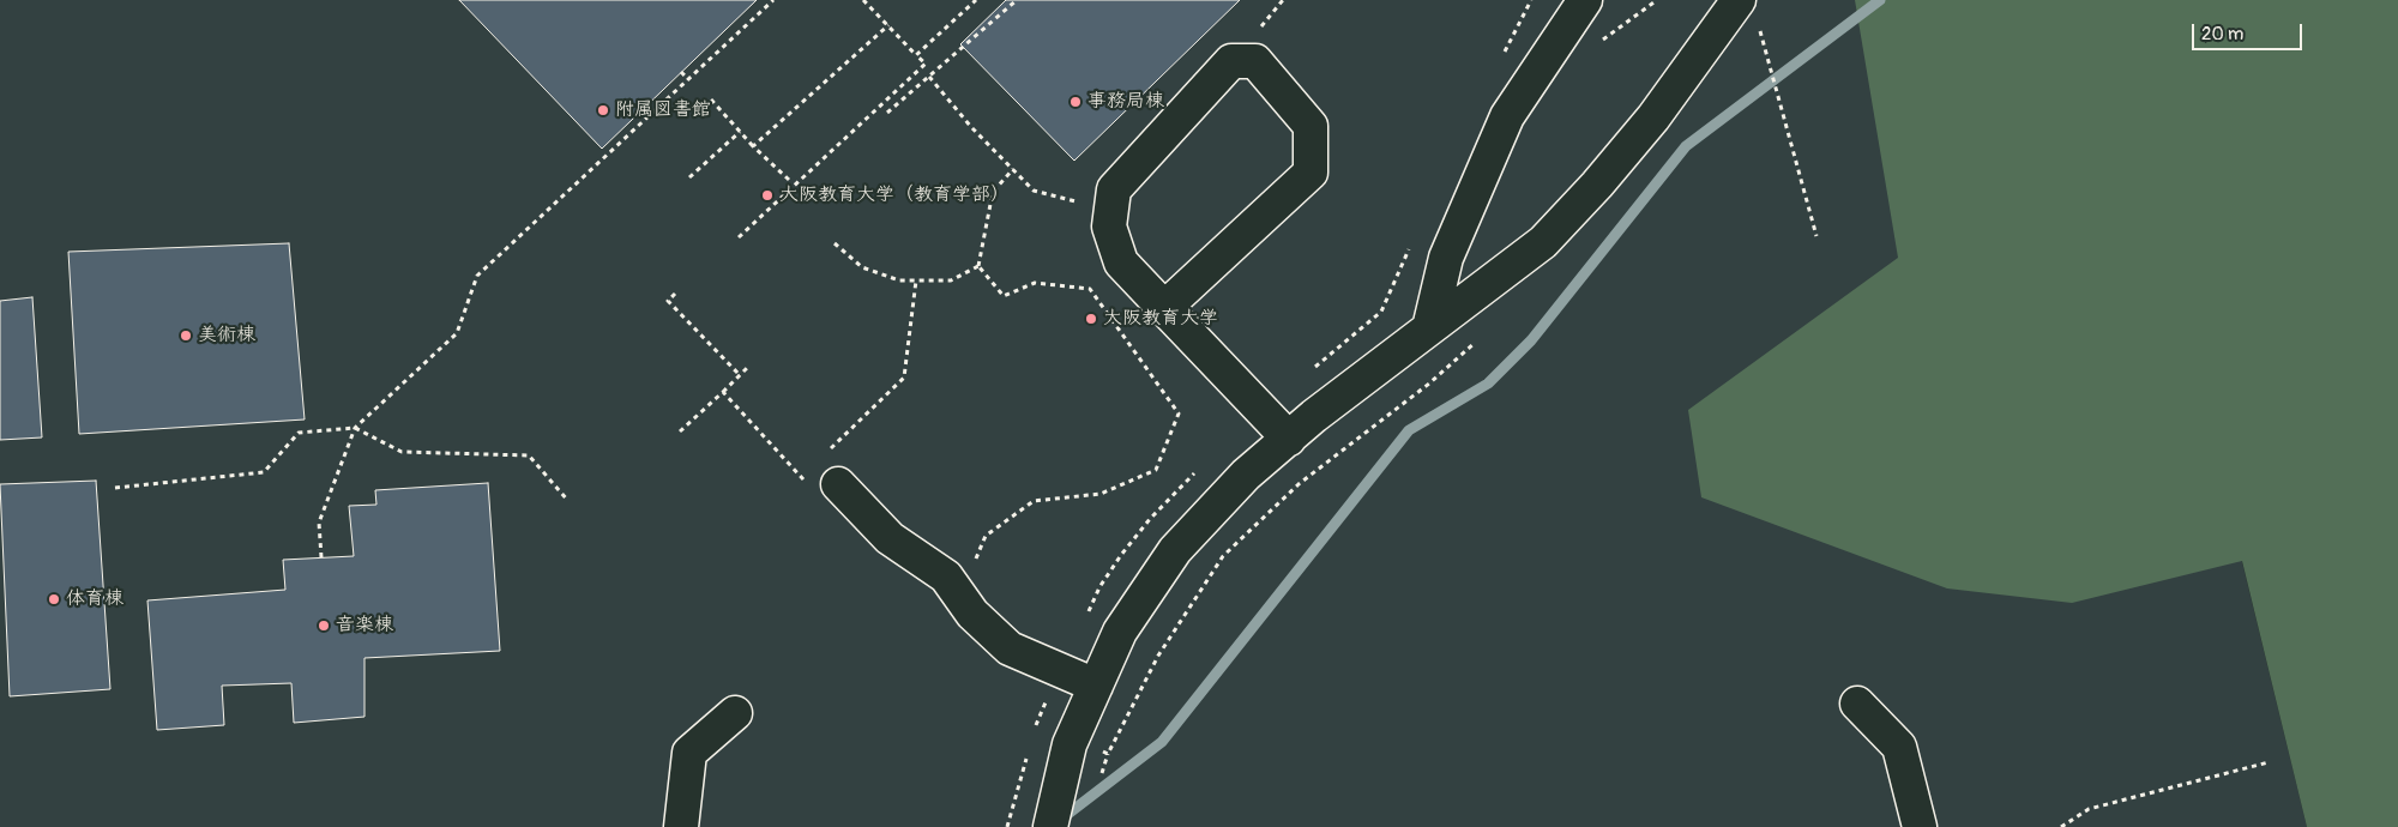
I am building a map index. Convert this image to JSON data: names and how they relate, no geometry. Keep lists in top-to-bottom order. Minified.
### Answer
{"places":["事務局棟","附属図書館","大阪教育大学（教育学部）","大阪教育大学","美術棟","体育棟","音楽棟"],"scale_bar":"20 m"}
